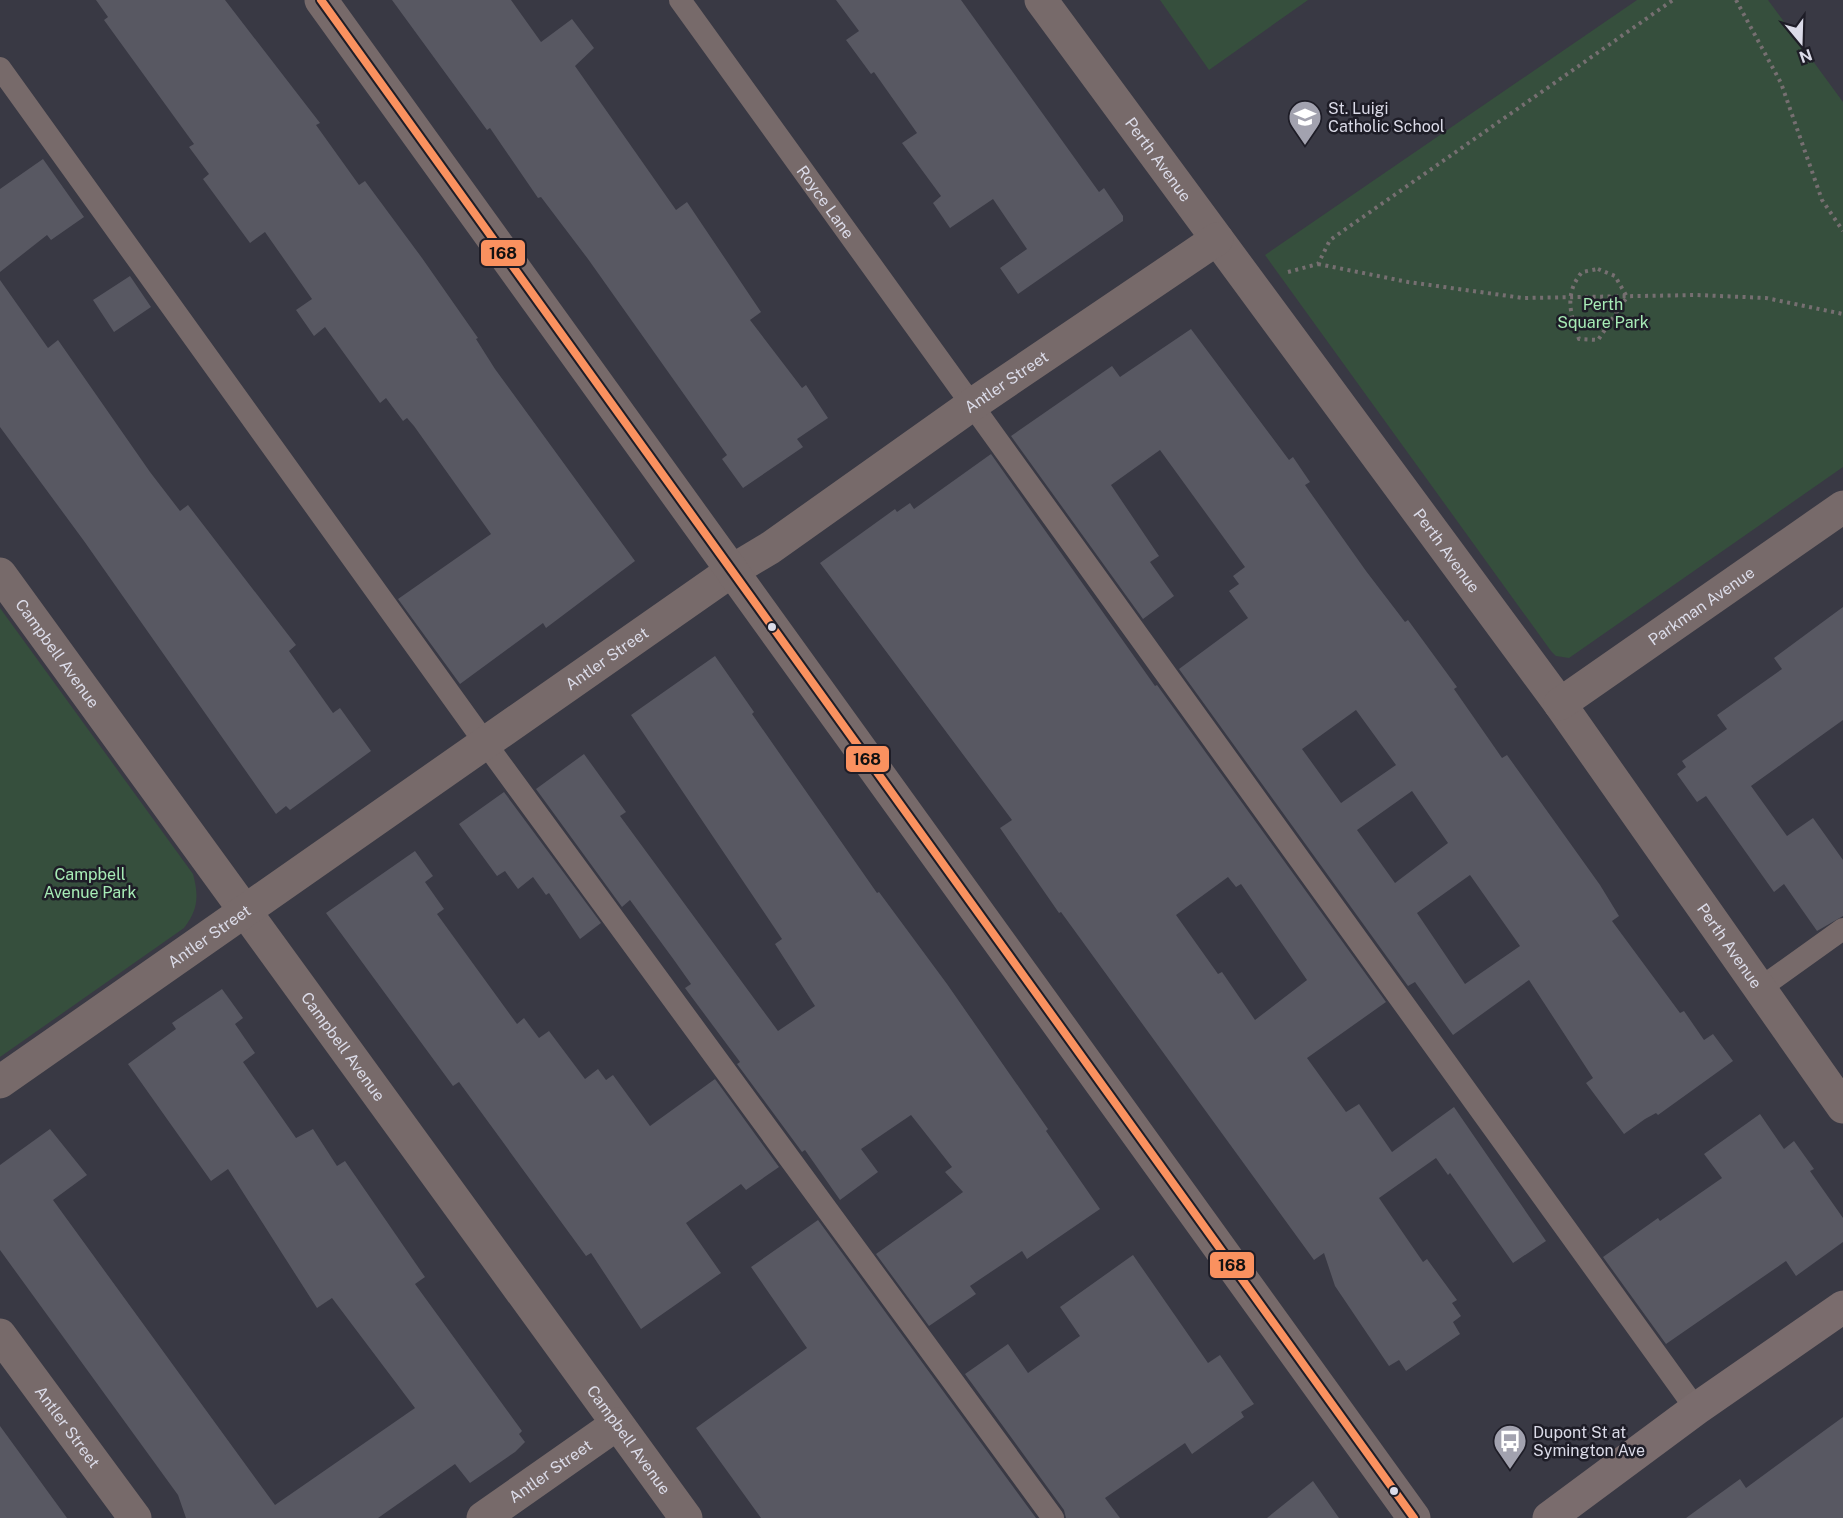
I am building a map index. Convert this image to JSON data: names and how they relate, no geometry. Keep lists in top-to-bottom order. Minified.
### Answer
{"streets":{"street":["Perth Avenue","Antler Street","Parkman Avenue","Campbell Avenue"],"lane":["Royce Lane"]},"crossings":[["Perth Avenue","Antler Street"],["Perth Avenue","Parkman Avenue"],["Royce Lane","Antler Street"],["Antler Street","Campbell Avenue"]],"parks":["Perth Square Park","Campbell Avenue Park"],"places":{"school or university":["St. Luigi Catholic School"],"bus stop":["Dupont St at Symington Ave"]},"lines":["transit line 168"],"north":"bottom"}
